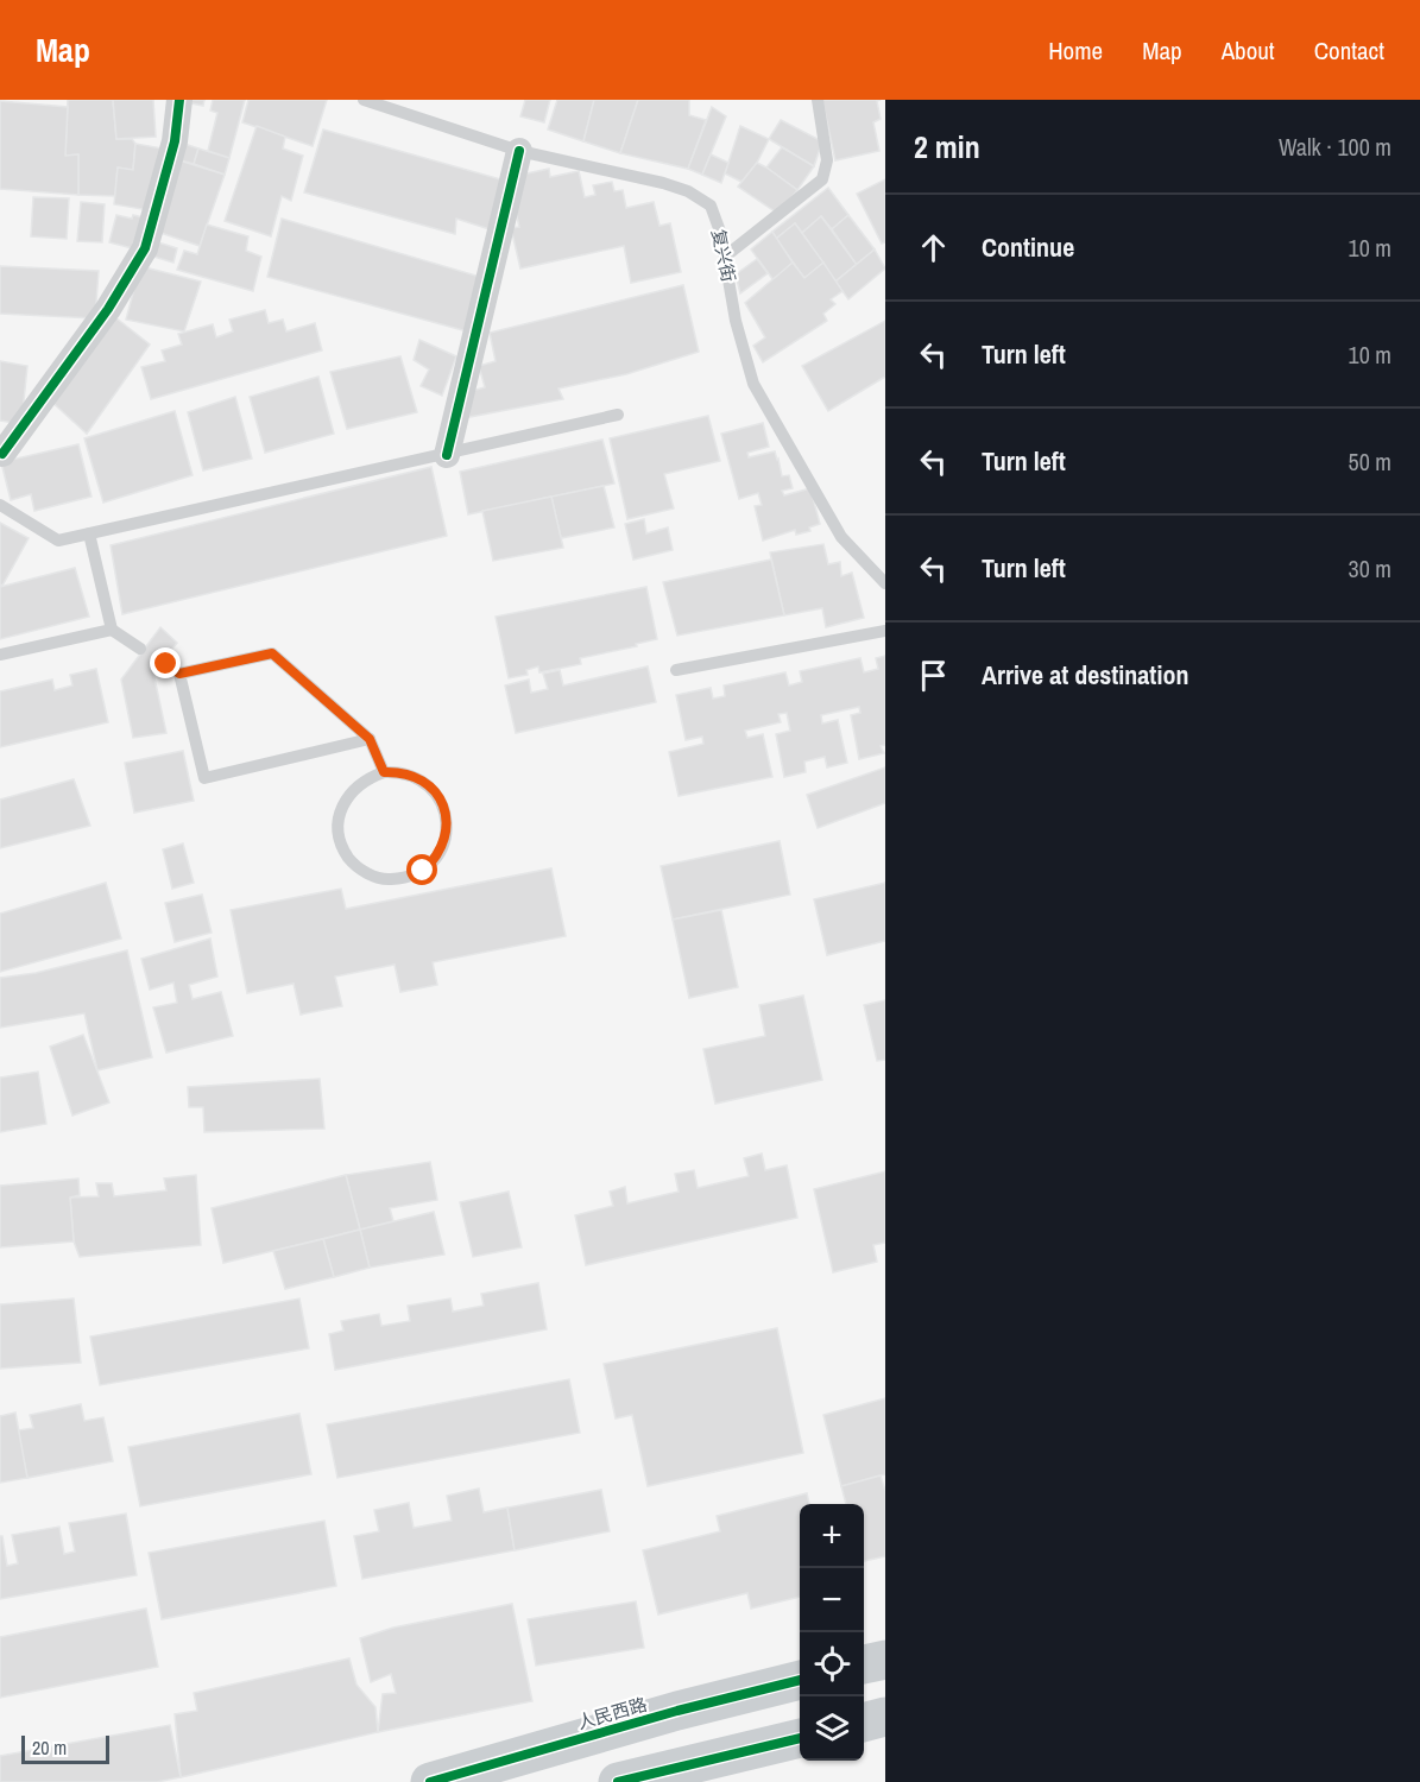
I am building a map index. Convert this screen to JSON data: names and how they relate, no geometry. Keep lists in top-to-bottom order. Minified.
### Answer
{"streets":{"main road":["人民西路"],"lane":["复兴街"]},"scale_bar":"20 m","page":{"header":"Map","nav":["Home","Map","About","Contact"],"heading":["2 min","Walk · 100 m"],"list":[["Continue","10 m"],["Turn left","10 m"],["Turn left","50 m"],["Turn left","30 m"],"Arrive at destination"],"map_buttons":["+","−"],"scale":"20 m"}}
